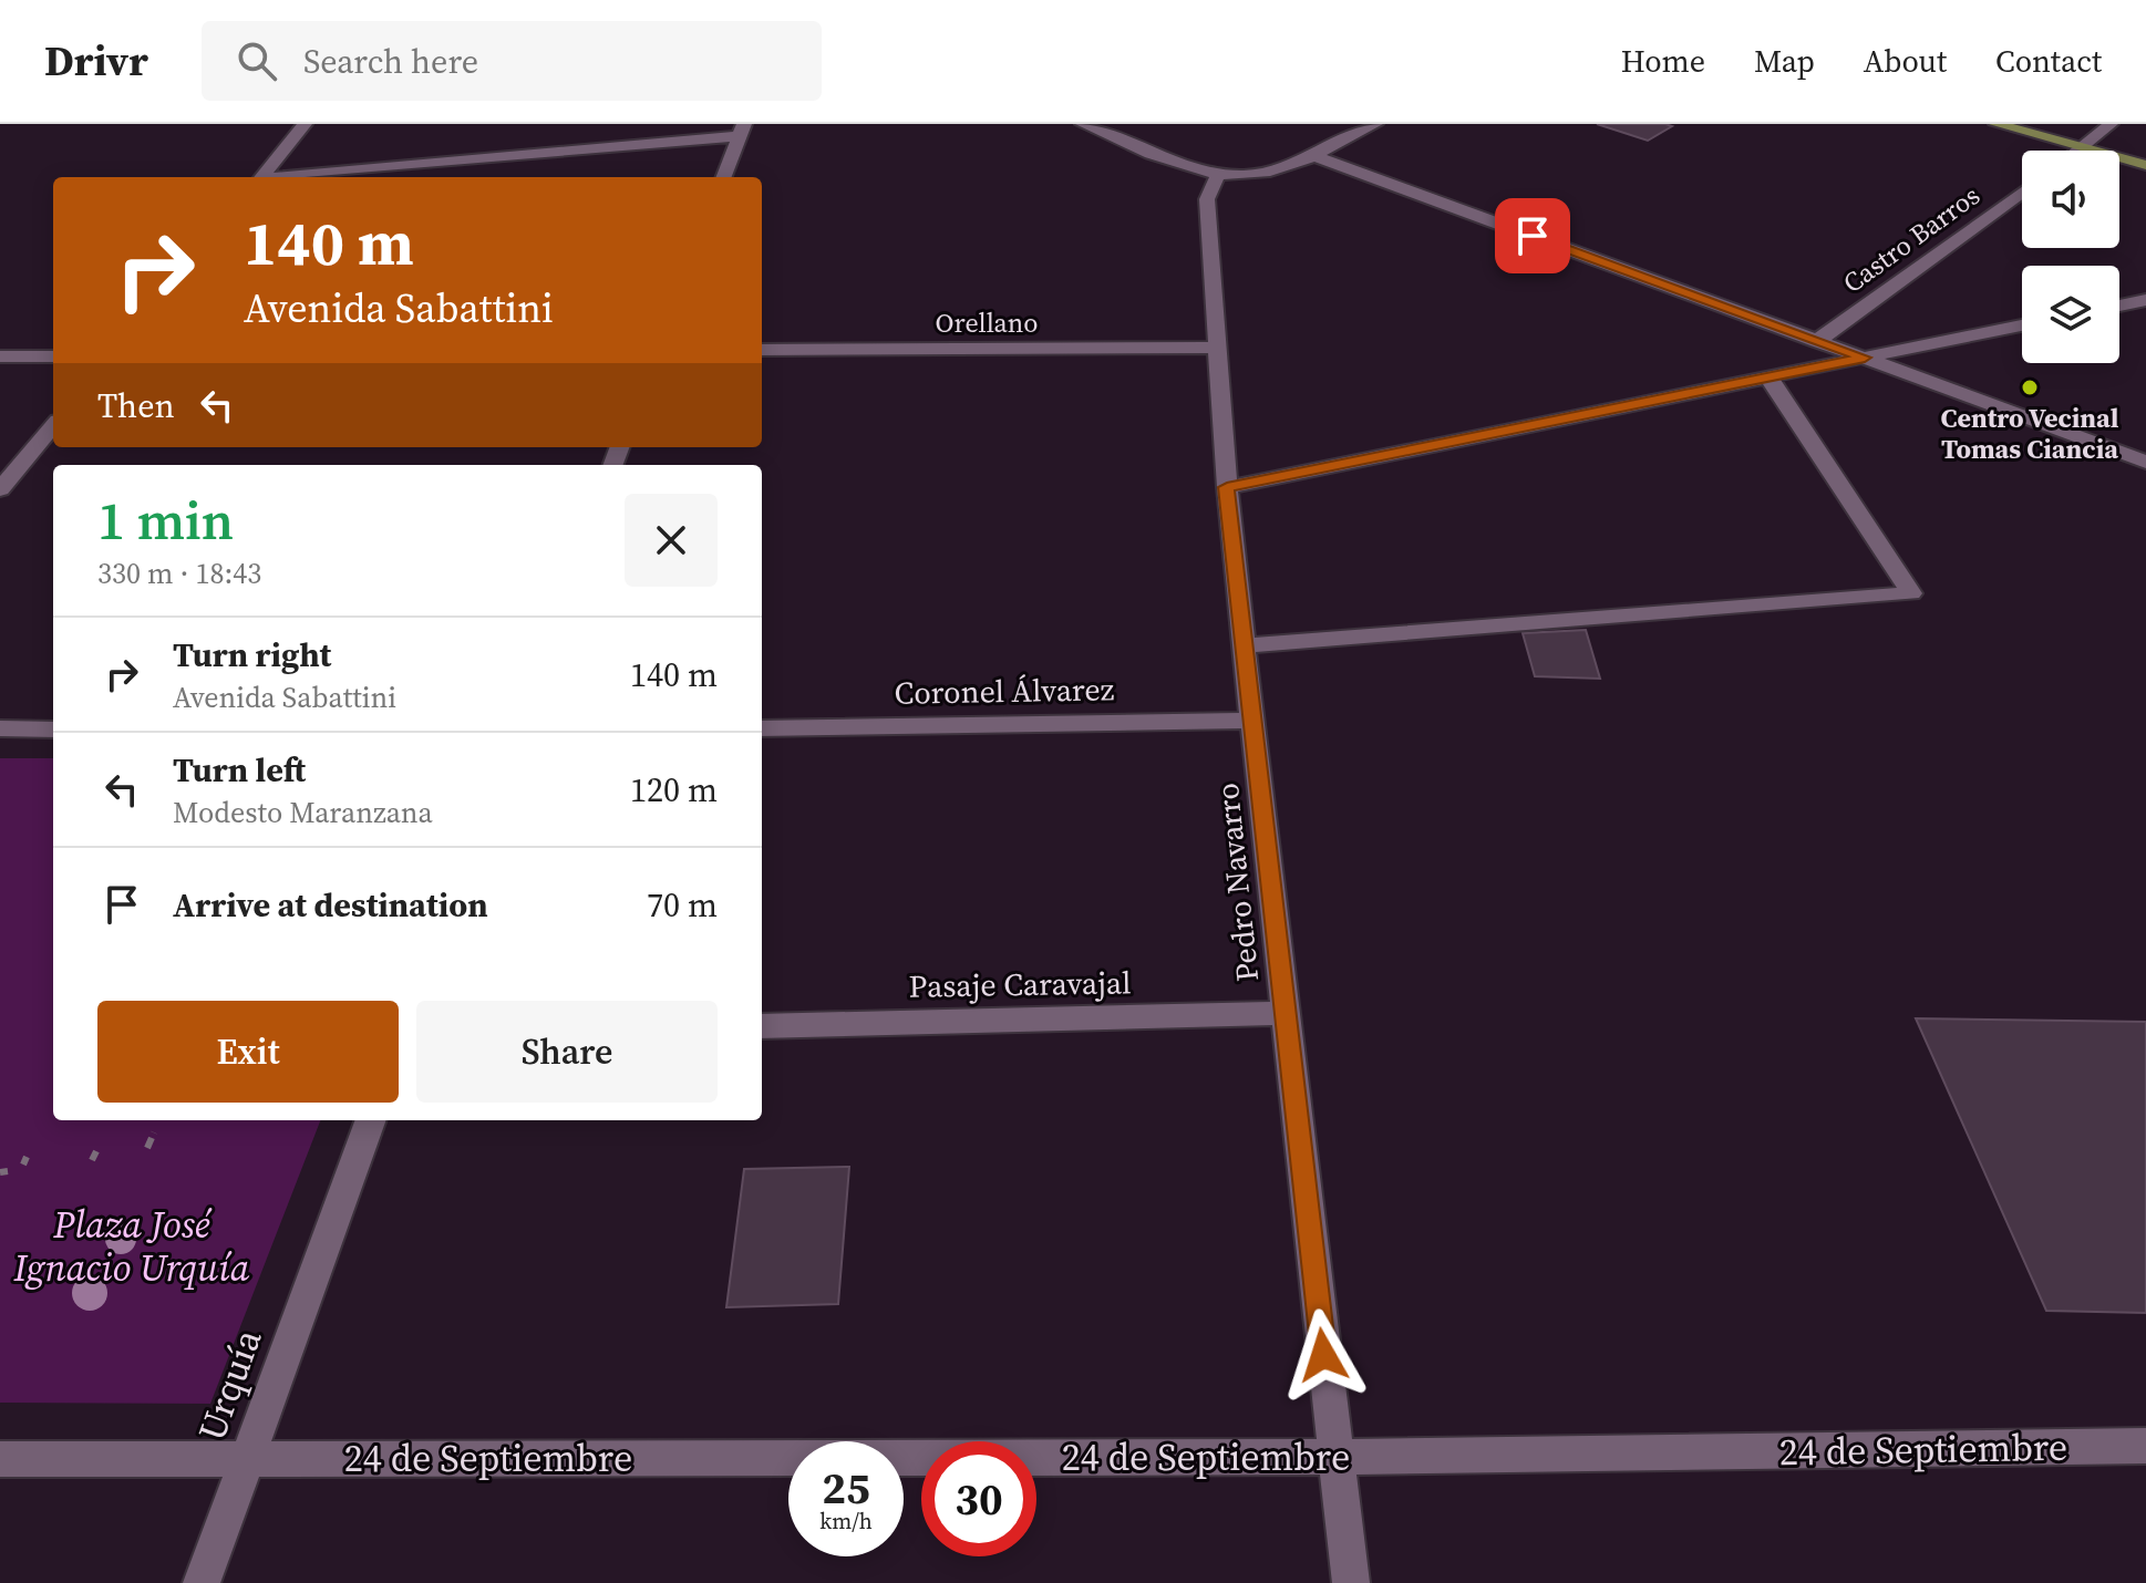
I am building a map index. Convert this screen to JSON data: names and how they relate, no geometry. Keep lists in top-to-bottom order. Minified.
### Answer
{"streets":{"street":["Castro Barros","Orellano","Coronel Álvarez","Pedro Navarro","Pasaje Caravajal","Urquía","24 de Septiembre"]},"crossings":[["Orellano","Pedro Navarro"],["Coronel Álvarez","Pedro Navarro"],["Pedro Navarro","Pasaje Caravajal"],["Pedro Navarro","24 de Septiembre"],["Urquía","24 de Septiembre"]],"parks":["Plaza José Ignacio Urquía"],"places":["Centro Vecinal Tomas Ciancia"],"page":{"header":"Drivr","search":"Search here","nav":["Home","Map","About","Contact"],"turn":["140 m","Avenida Sabattini"],"then":"Then","heading":["1 min","330 m · 18:43"],"list":[{"name":"Turn right","note":"Avenida Sabattini","value":"140 m"},{"name":"Turn left","note":"Modesto Maranzana","value":"120 m"},{"name":"Arrive at destination","value":"70 m"}],"buttons":["Exit","Share"],"speed":"25 km/h","limit":"30"}}
